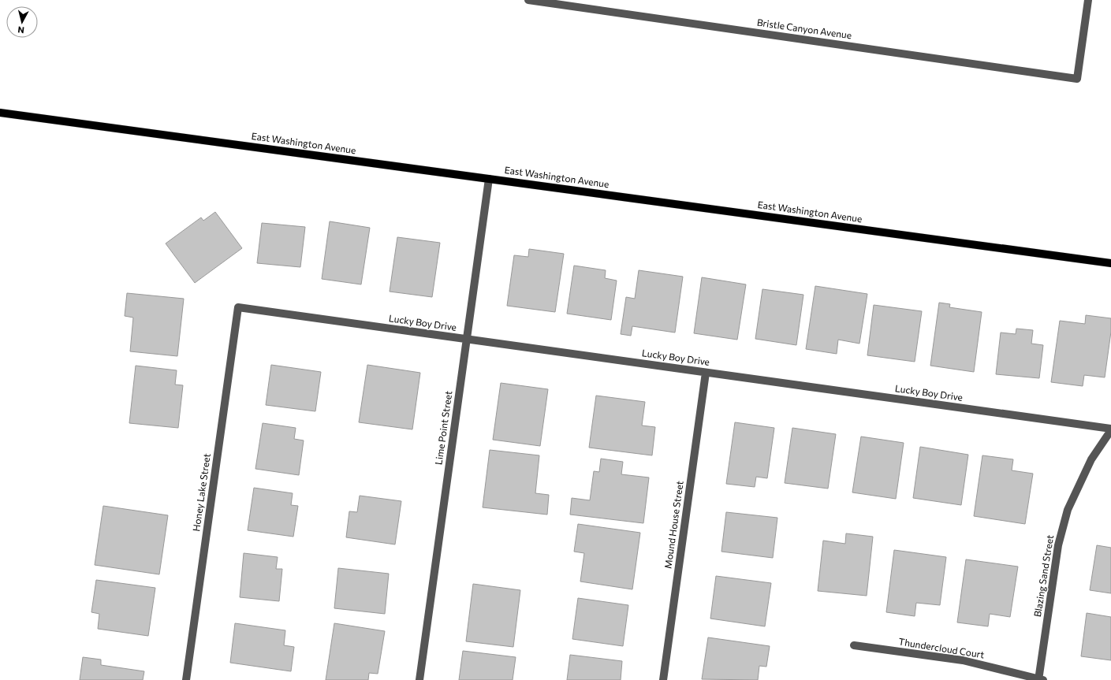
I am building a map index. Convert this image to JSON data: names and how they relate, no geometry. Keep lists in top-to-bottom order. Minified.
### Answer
{"streets":{"main road":["East Washington Avenue"],"street":["Bristle Canyon Avenue","Lucky Boy Drive","Lime Point Street","Honey Lake Street","Mound House Street","Blazing Sand Street","Thundercloud Court"]},"crossings":[["East Washington Avenue","Lime Point Street"],["Lucky Boy Drive","Lime Point Street"],["Lucky Boy Drive","Honey Lake Street"],["Lucky Boy Drive","Mound House Street"],["Lucky Boy Drive","Blazing Sand Street"],["Blazing Sand Street","Thundercloud Court"]],"north":"bottom"}
